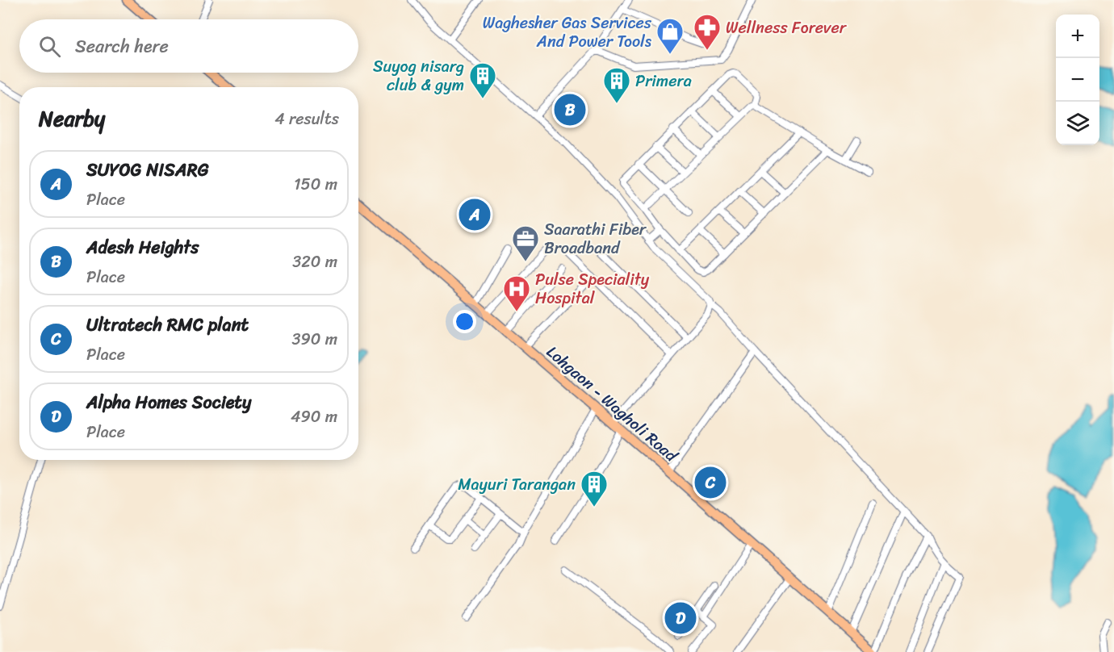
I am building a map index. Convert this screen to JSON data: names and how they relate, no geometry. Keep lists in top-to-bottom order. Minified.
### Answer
{"streets":{"main road":["Lohgaon - Wagholi Road"]},"places":{"pharmacy":["Wellness Forever"],"shop":["Waghesher Gas Services And Power Tools"],"building":["Suyog nisarg club & gym","Primera","Mayuri Tarangan"],"office":["Saarathi Fiber Broadband"],"hospital":["Pulse Speciality Hospital"]},"page":{"map_buttons":["+","−"],"search":"Search here","heading":["Nearby","4 results"],"pins":["B","A","C","D"],"list":[{"mark":"A","name":"SUYOG NISARG","note":"Place","value":"150 m"},{"mark":"B","name":"Adesh Heights","note":"Place","value":"320 m"},{"mark":"C","name":"Ultratech RMC plant","note":"Place","value":"390 m"},{"mark":"D","name":"Alpha Homes Society","note":"Place","value":"490 m"}]}}
